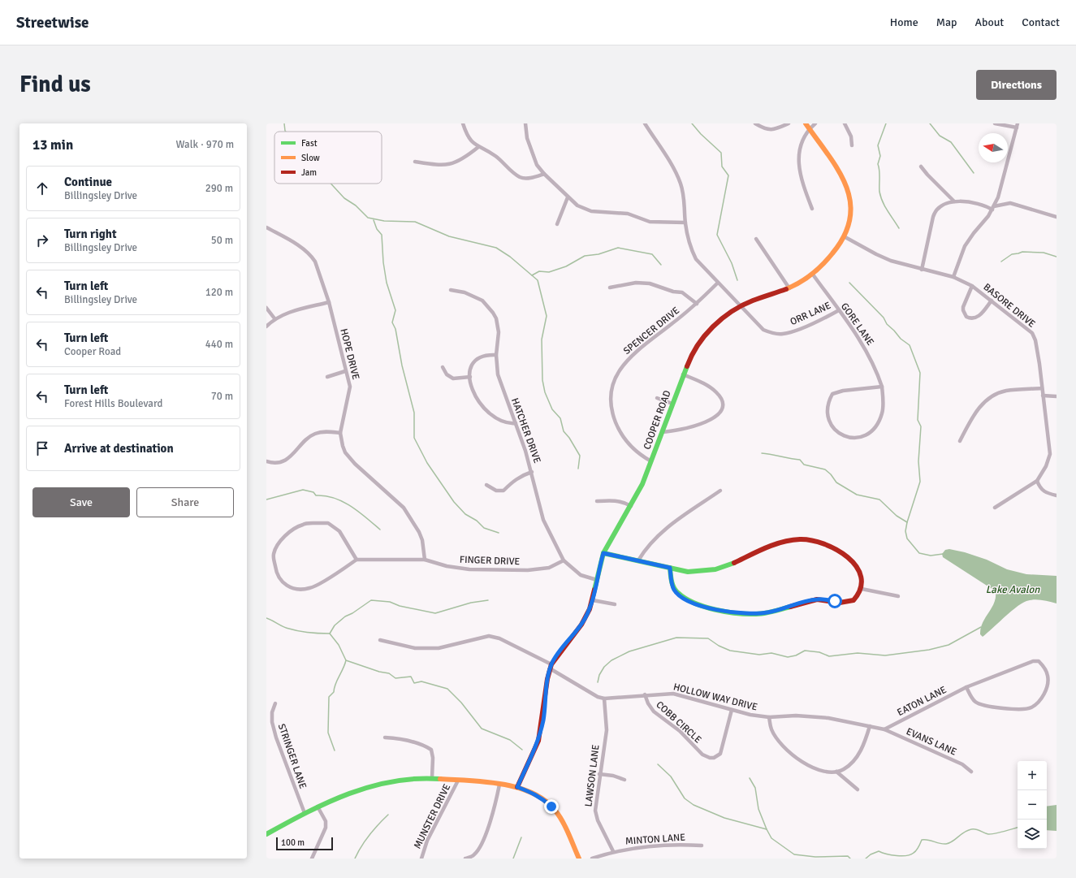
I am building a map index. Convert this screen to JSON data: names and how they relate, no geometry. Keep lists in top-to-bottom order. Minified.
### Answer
{"streets":{"street":["BASORE DRIVE","ORR LANE","GORE LANE","SPENCER DRIVE","HOPE DRIVE","COOPER ROAD","HATCHER DRIVE","FINGER DRIVE","HOLLOW WAY DRIVE","EATON LANE","COBB CIRCLE","EVANS LANE","STRINGER LANE","LAWSON LANE","MUNSTER DRIVE","MINTON LANE"]},"crossings":[["BASORE DRIVE","COOPER ROAD"],["ORR LANE","GORE LANE"],["ORR LANE","SPENCER DRIVE"],["ORR LANE","COOPER ROAD"],["GORE LANE","COOPER ROAD"],["SPENCER DRIVE","COOPER ROAD"],["HOPE DRIVE","FINGER DRIVE"],["COOPER ROAD","HATCHER DRIVE"],["COOPER ROAD","HOLLOW WAY DRIVE"],["HATCHER DRIVE","FINGER DRIVE"],["HOLLOW WAY DRIVE","EATON LANE"],["HOLLOW WAY DRIVE","COBB CIRCLE"],["HOLLOW WAY DRIVE","EVANS LANE"],["HOLLOW WAY DRIVE","LAWSON LANE"],["EATON LANE","EVANS LANE"],["LAWSON LANE","MINTON LANE"]],"water":["Lake Avalon"],"legend":["Fast","Slow","Jam"],"scale_bar":"100 m","north":"left","page":{"header":"Streetwise","nav":["Home","Map","About","Contact"],"buttons":["Directions",["Save","Share"]],"title":"Find us","heading":["13 min","Walk · 970 m"],"list":[["Continue","Billingsley Drive","290 m"],["Turn right","Billingsley Drive","50 m"],["Turn left","Billingsley Drive","120 m"],["Turn left","Cooper Road","440 m"],["Turn left","Forest Hills Boulevard","70 m"],"Arrive at destination"],"map_buttons":["+","−"],"scale":"100 m"}}
